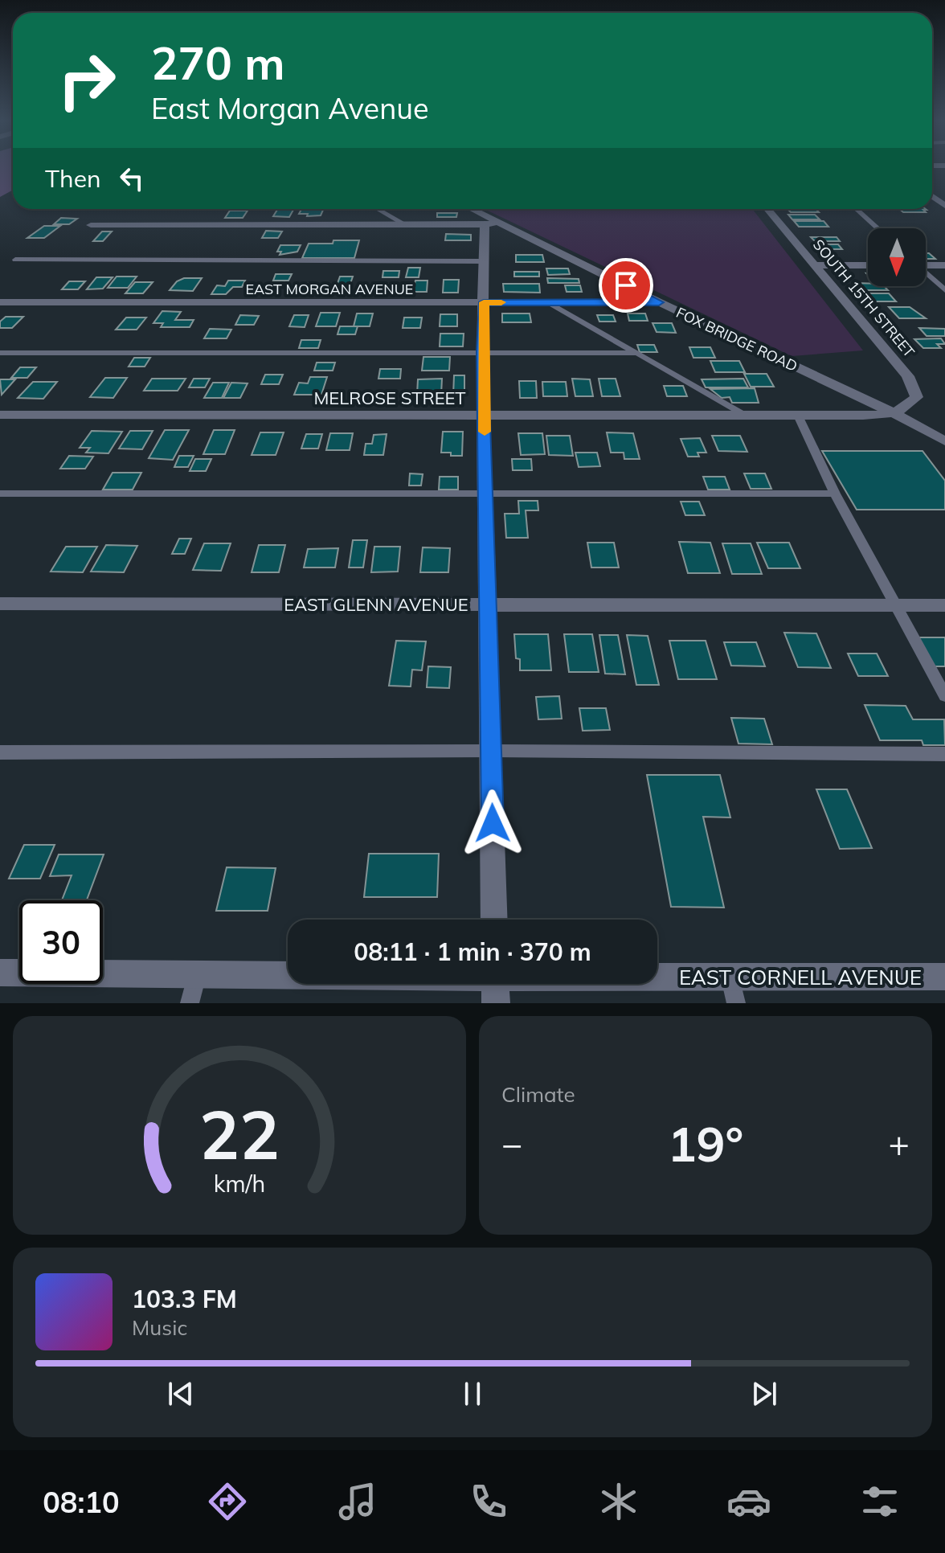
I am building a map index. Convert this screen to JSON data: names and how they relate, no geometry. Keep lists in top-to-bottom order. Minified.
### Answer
{"streets":{"street":["EAST MORGAN AVENUE","SOUTH 15TH STREET","FOX BRIDGE ROAD","MELROSE STREET","EAST GLENN AVENUE","EAST CORNELL AVENUE"]},"crossings":[["EAST MORGAN AVENUE","FOX BRIDGE ROAD"],["SOUTH 15TH STREET","FOX BRIDGE ROAD"],["SOUTH 15TH STREET","MELROSE STREET"],["FOX BRIDGE ROAD","MELROSE STREET"]],"north":"bottom","page":{"turn":["270 m","East Morgan Avenue"],"then":"Then","limit":"30","trip":"08:11 · 1 min · 370 m","tile":"Climate","heat":["−","19°","+"],"song":["103.3 FM","Music"],"tabs":"08:10","gauge":["22","km/h"]}}
